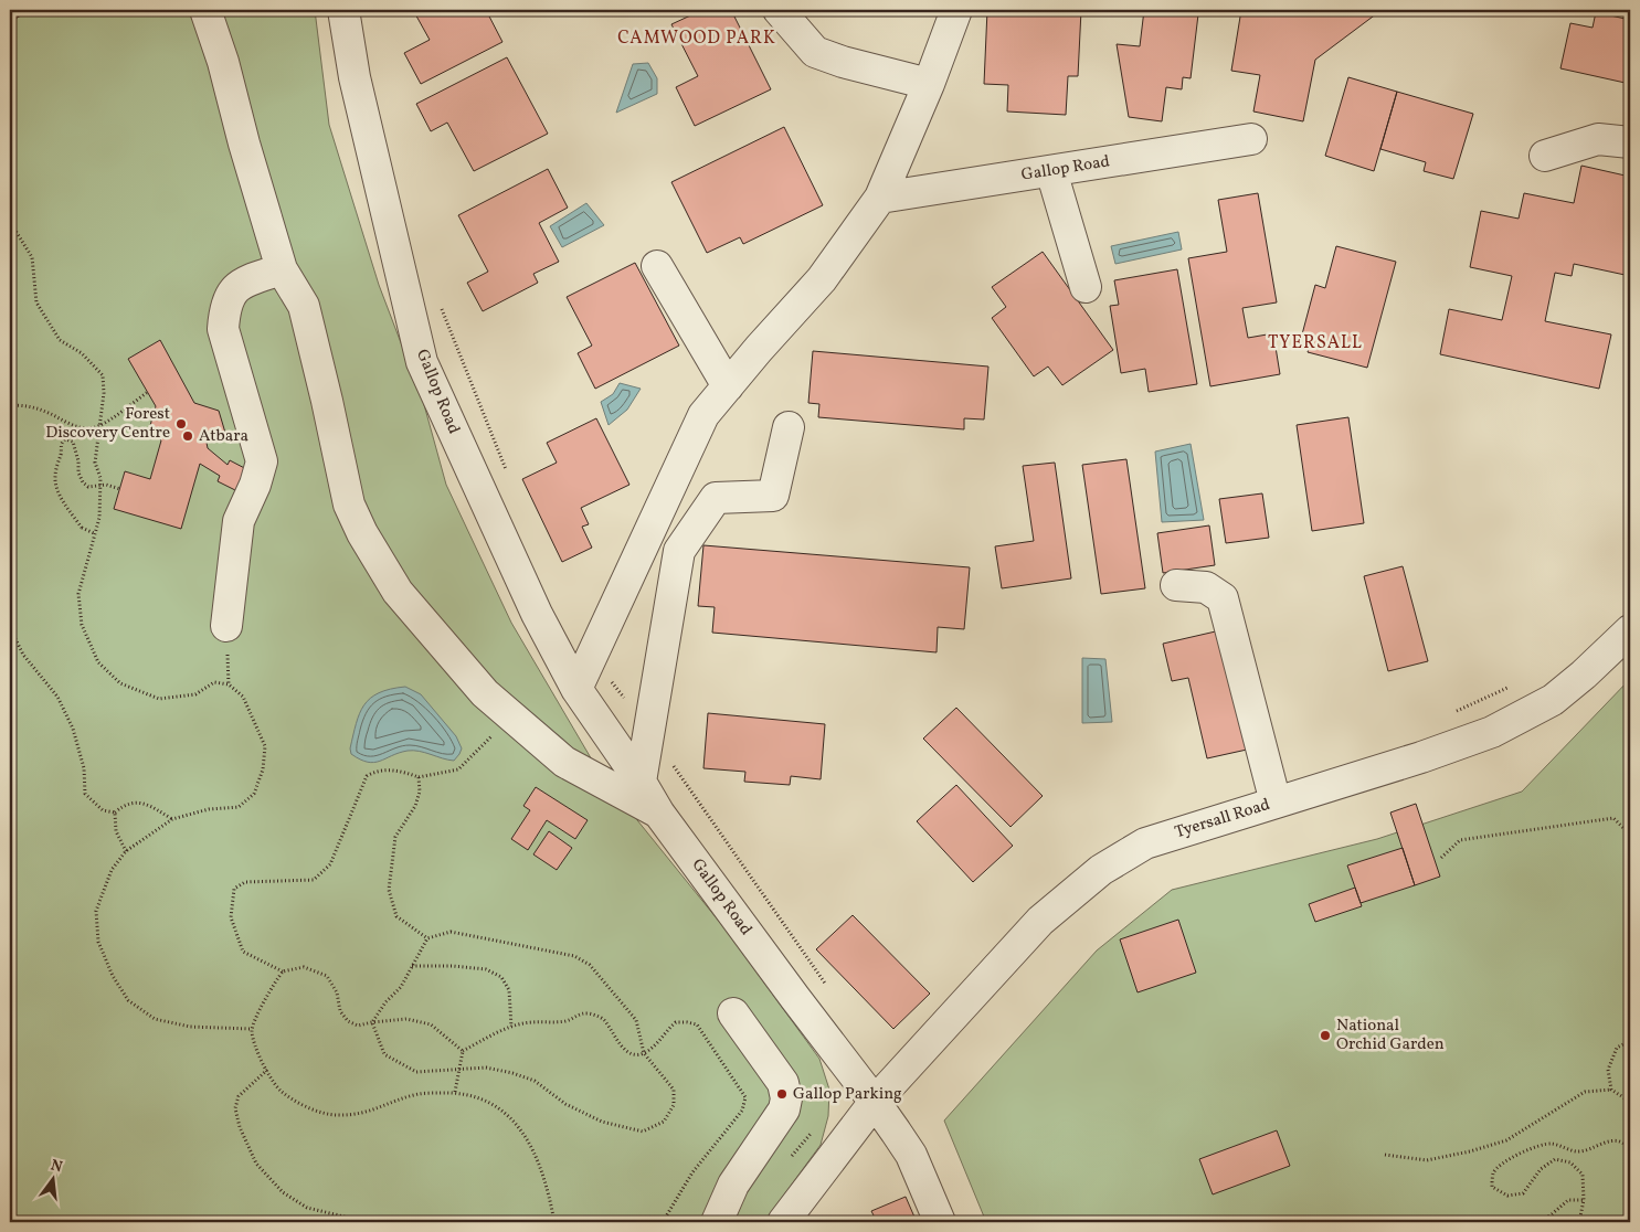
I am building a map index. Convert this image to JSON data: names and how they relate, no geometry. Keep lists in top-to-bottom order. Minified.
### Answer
{"streets":{"street":["Gallop Road","Tyersall Road"]},"crossings":[["Gallop Road","Tyersall Road"]],"districts":["CAMWOOD PARK","TYERSALL"],"places":["Forest Discovery Centre","Atbara","National Orchid Garden","Gallop Parking"],"north":"top"}
